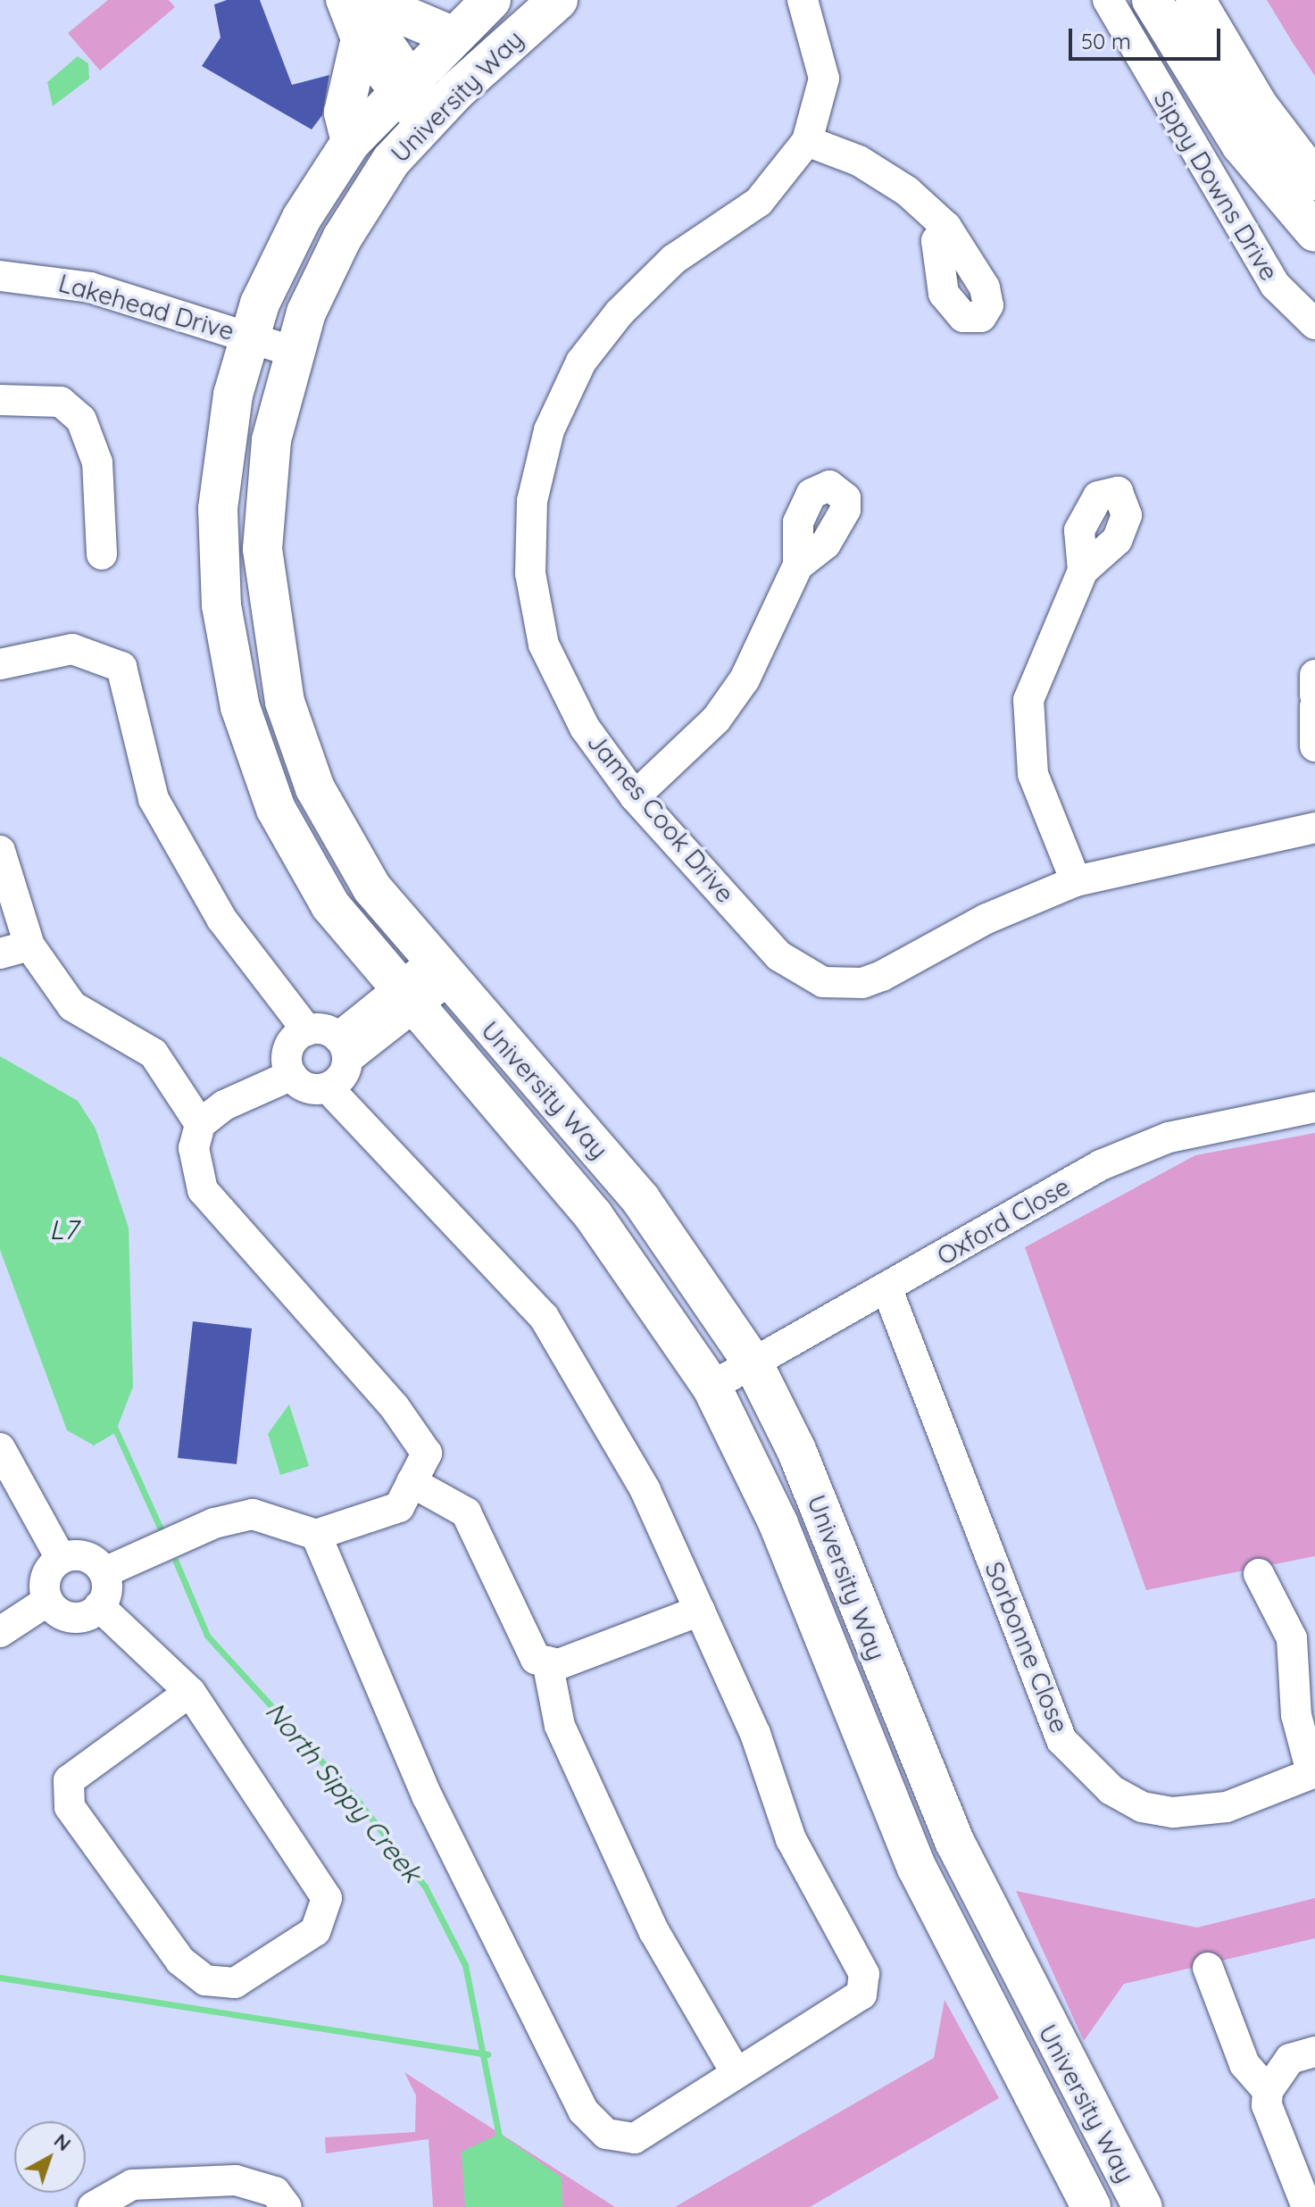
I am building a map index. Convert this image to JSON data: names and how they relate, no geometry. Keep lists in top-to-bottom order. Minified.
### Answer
{"streets":{"main road":["University Way","Sippy Downs Drive"],"street":["Lakehead Drive","James Cook Drive","Oxford Close","Sorbonne Close"]},"crossings":[["University Way","Lakehead Drive"],["University Way","Oxford Close"],["Oxford Close","Sorbonne Close"]],"water":["L7","North Sippy Creek"],"scale_bar":"50 m","north":"top right"}
